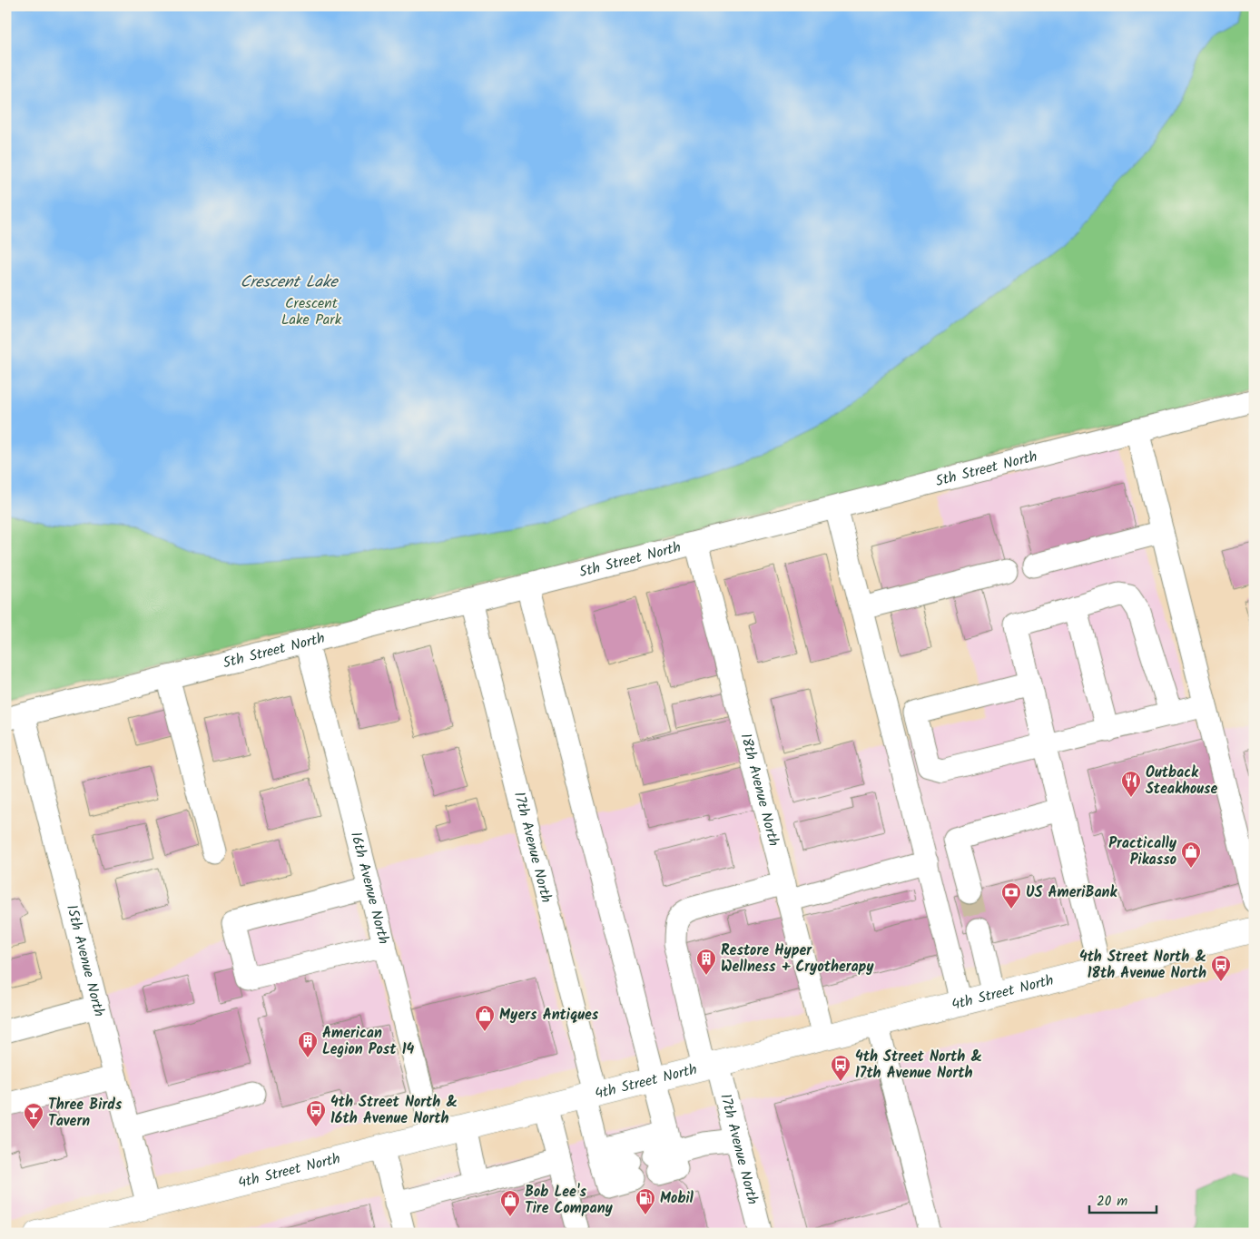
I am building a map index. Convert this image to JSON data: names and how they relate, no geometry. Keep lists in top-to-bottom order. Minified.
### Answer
{"streets":{"main road":["4th Street North"],"street":["5th Street North","18th Avenue North","17th Avenue North","16th Avenue North","15th Avenue North"]},"crossings":[["5th Street North","18th Avenue North"],["5th Street North","17th Avenue North"],["5th Street North","16th Avenue North"],["5th Street North","15th Avenue North"],["18th Avenue North","17th Avenue North"],["18th Avenue North","4th Street North"],["17th Avenue North","4th Street North"],["16th Avenue North","4th Street North"],["15th Avenue North","4th Street North"]],"water":["Crescent Lake"],"parks":["Crescent Lake Park"],"places":{"restaurant":["Outback Steakhouse"],"shop":["Practically Pikasso","Myers Antiques","Bob Lee's Tire Company"],"bank":["US AmeriBank"],"building":["Restore Hyper Wellness + Cryotherapy","American Legion Post 14"],"bus stop":["4th Street North & 18th Avenue North","4th Street North & 17th Avenue North","4th Street North & 16th Avenue North"],"bar":["Three Birds Tavern"],"fuel station":["Mobil"]},"scale_bar":"20 m"}
